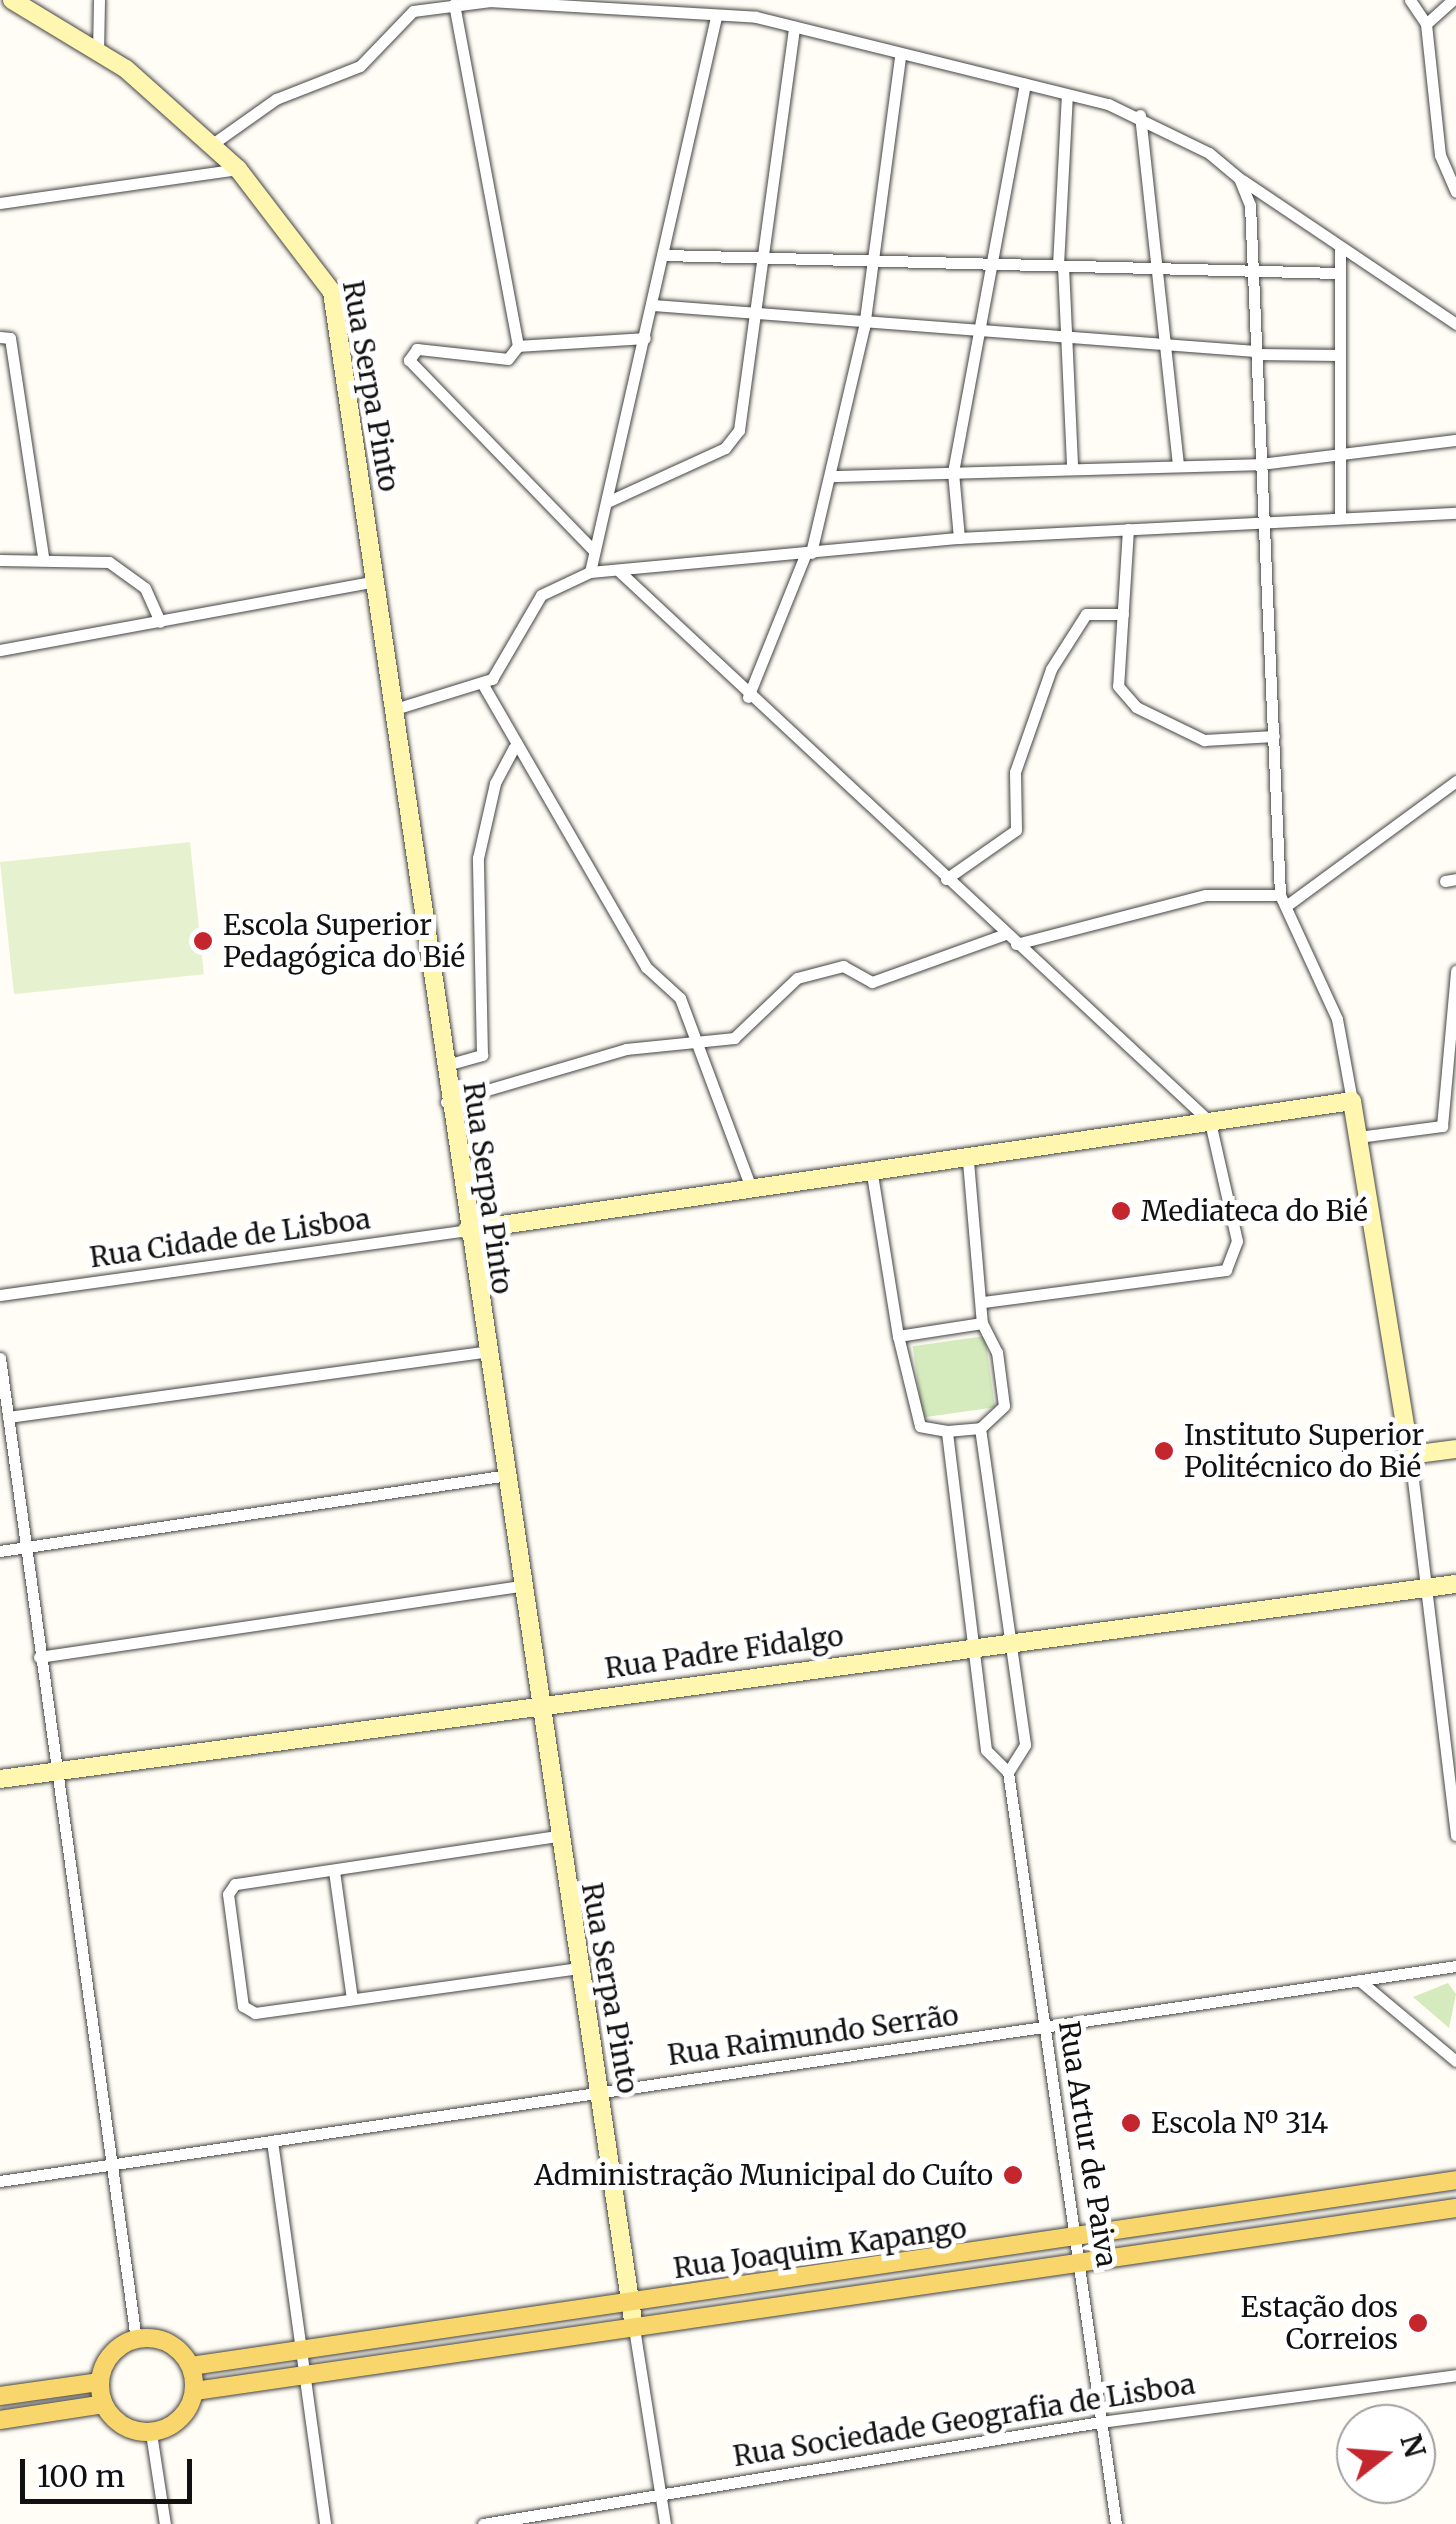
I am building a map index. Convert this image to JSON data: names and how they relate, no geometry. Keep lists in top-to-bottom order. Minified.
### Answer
{"streets":{"main road":["Rua Joaquim Kapango"],"street":["Rua Serpa Pinto","Rua Cidade de Lisboa","Rua Padre Fidalgo","Rua Raimundo Serrão","Rua Artur de Paiva","Rua Sociedade Geografia de Lisboa"]},"crossings":[["Rua Serpa Pinto","Rua Cidade de Lisboa"],["Rua Serpa Pinto","Rua Padre Fidalgo"],["Rua Serpa Pinto","Rua Raimundo Serrão"],["Rua Serpa Pinto","Rua Joaquim Kapango"],["Rua Serpa Pinto","Rua Sociedade Geografia de Lisboa"],["Rua Raimundo Serrão","Rua Artur de Paiva"],["Rua Artur de Paiva","Rua Joaquim Kapango"],["Rua Artur de Paiva","Rua Sociedade Geografia de Lisboa"]],"places":["Escola Superior Pedagógica do Bié","Mediateca do Bié","Instituto Superior Politécnico do Bié","Escola Nº 314","Administração Municipal do Cuíto","Estação dos Correios"],"scale_bar":"100 m","north":"right"}
